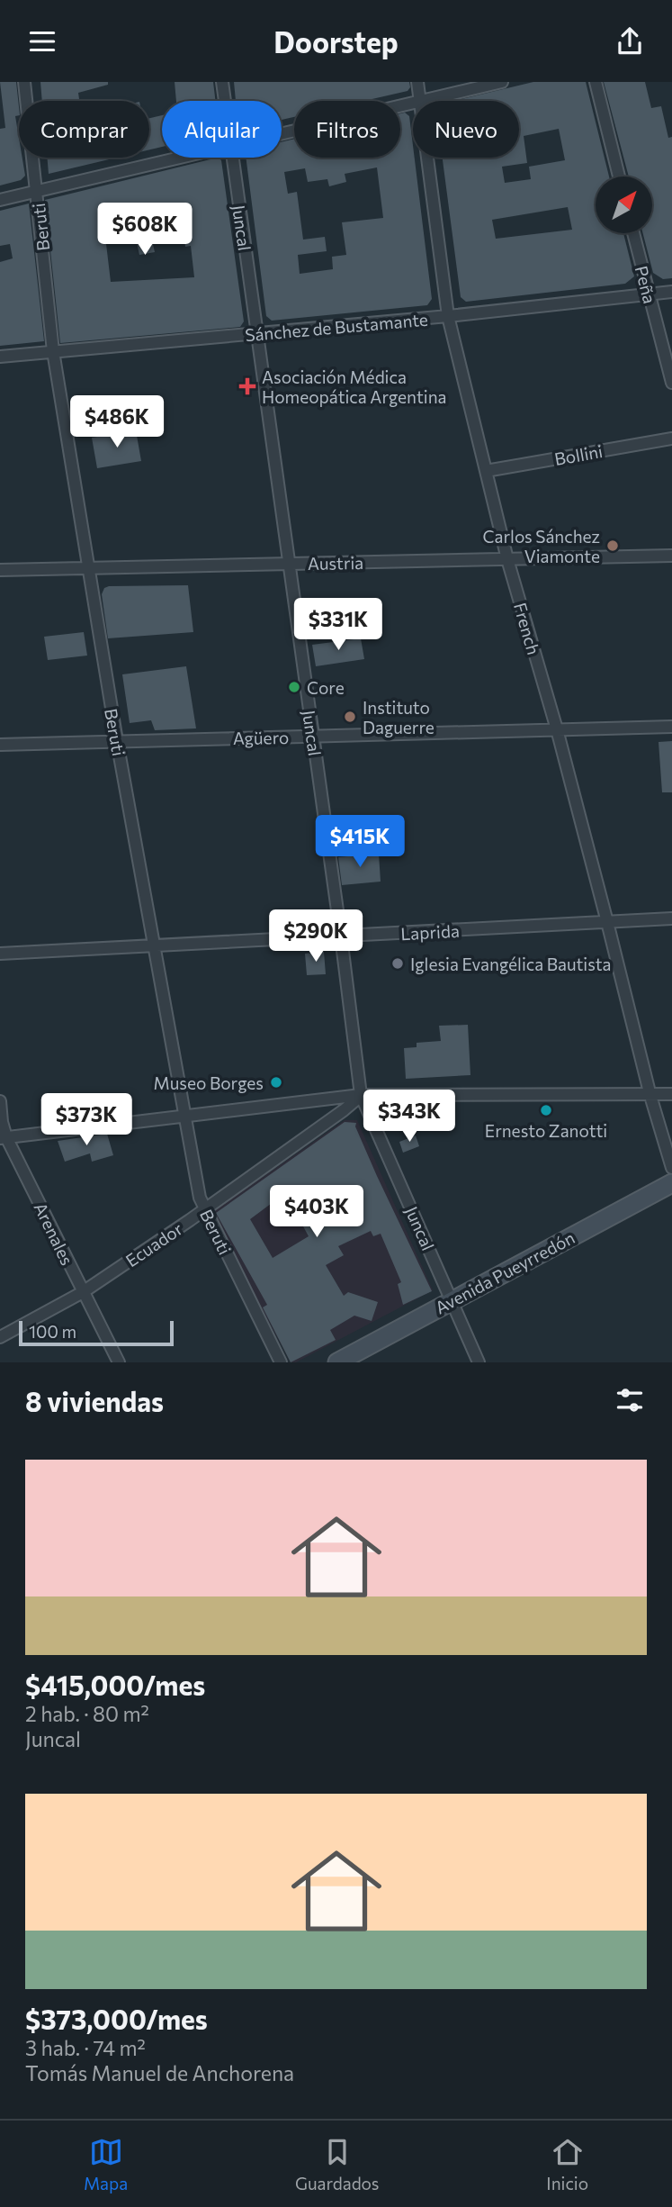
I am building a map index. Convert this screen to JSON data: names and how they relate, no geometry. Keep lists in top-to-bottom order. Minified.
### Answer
{"streets":{"main road":["Avenida Pueyrredón"],"street":["Beruti","Juncal","Peña","Sánchez de Bustamante","Bollini","Austria","French","Agüero","Laprida","Arenales","Ecuador"]},"crossings":[["Beruti","Sánchez de Bustamante"],["Beruti","Austria"],["Beruti","Agüero"],["Beruti","Laprida"],["Beruti","Ecuador"],["Juncal","Sánchez de Bustamante"],["Juncal","Austria"],["Juncal","Agüero"],["Juncal","Laprida"],["Juncal","Ecuador"],["Juncal","Avenida Pueyrredón"],["Peña","Sánchez de Bustamante"],["Sánchez de Bustamante","French"],["Bollini","French"],["Austria","French"],["French","Agüero"],["French","Laprida"],["Arenales","Ecuador"]],"places":{"health":["Asociación Médica Homeopática Argentina"],"other":["Carlos Sánchez Viamonte","Core","Instituto Daguerre","Iglesia Evangélica Bautista","Museo Borges","Ernesto Zanotti"]},"scale_bar":"100 m","north":"top right","page":{"header":"Doorstep","chip":["Comprar","Alquilar","Filtros","Nuevo"],"price":["$608K","$486K","$331K","$415K","$290K","$343K","$373K","$403K"],"scale":"100 m","heading":"8 viviendas","list":[{"name":"$415,000/mes","note":"2 hab. · 80 m² · Juncal"},{"name":"$373,000/mes","note":"3 hab. · 74 m² · Tomás Manuel de Anchorena"}],"tabs":["Mapa","Guardados","Inicio"]}}
